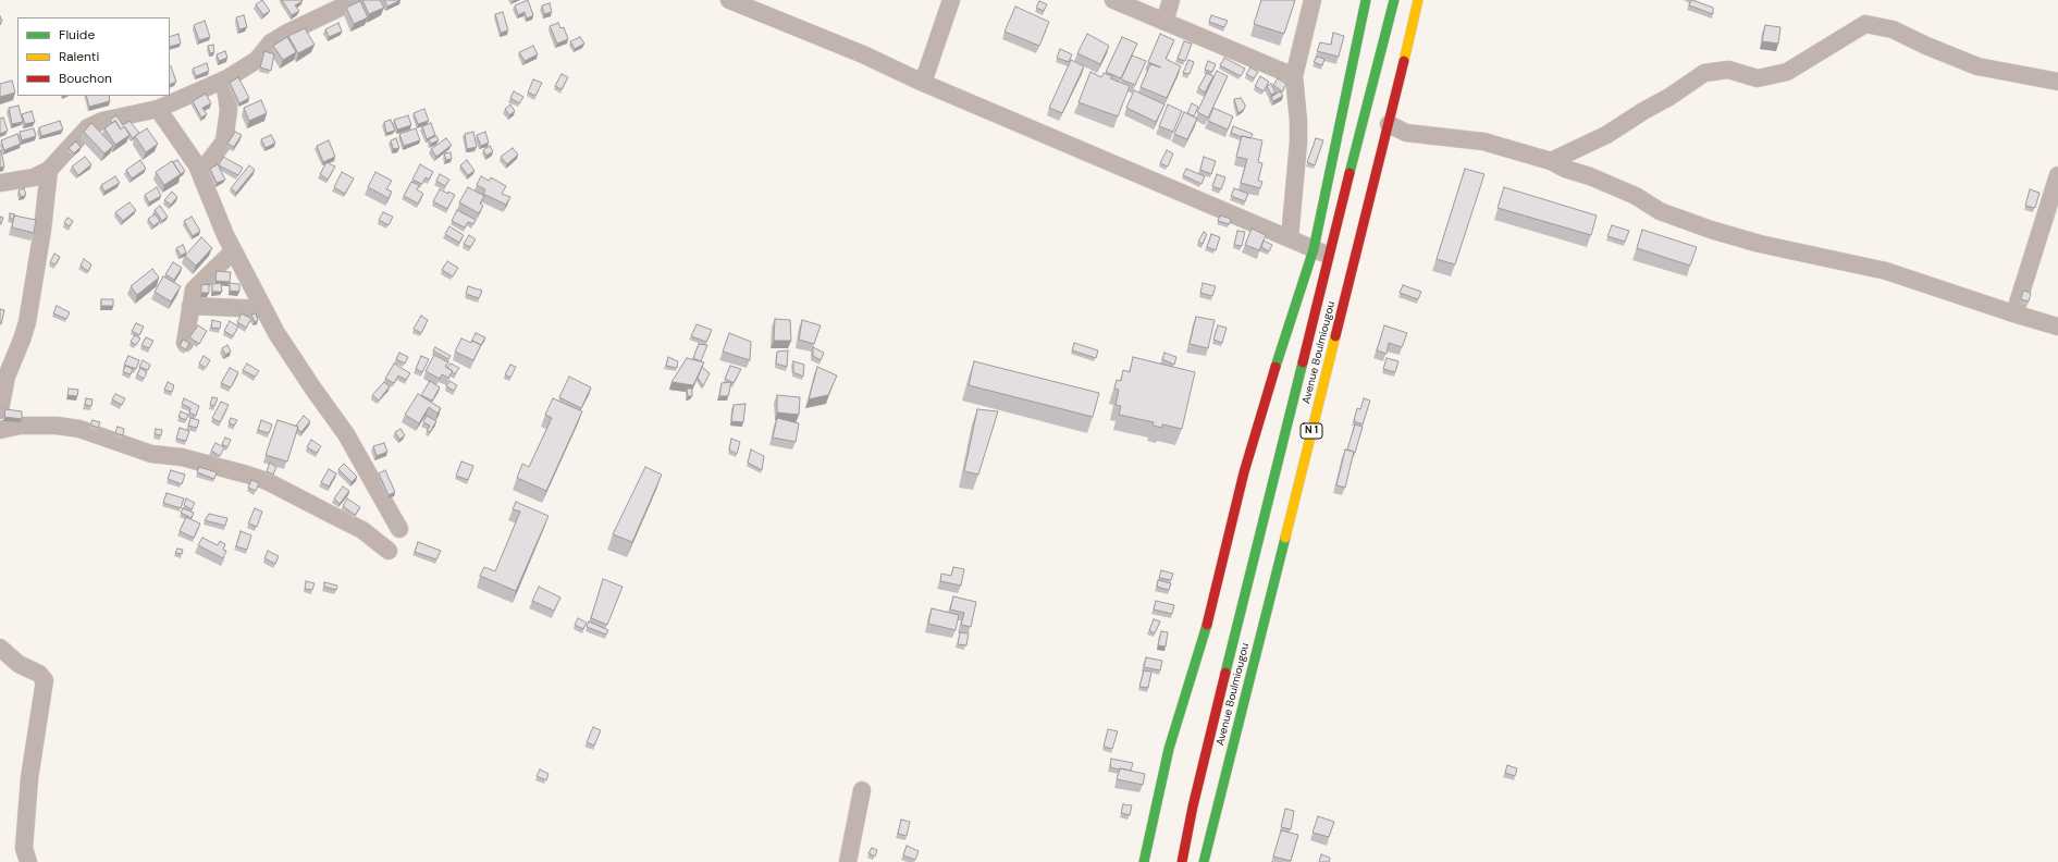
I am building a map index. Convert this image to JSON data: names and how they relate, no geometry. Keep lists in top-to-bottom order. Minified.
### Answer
{"streets":{"main road":["Avenue Boulmiougou","N 1"]},"legend":["Fluide","Ralenti","Bouchon"]}
